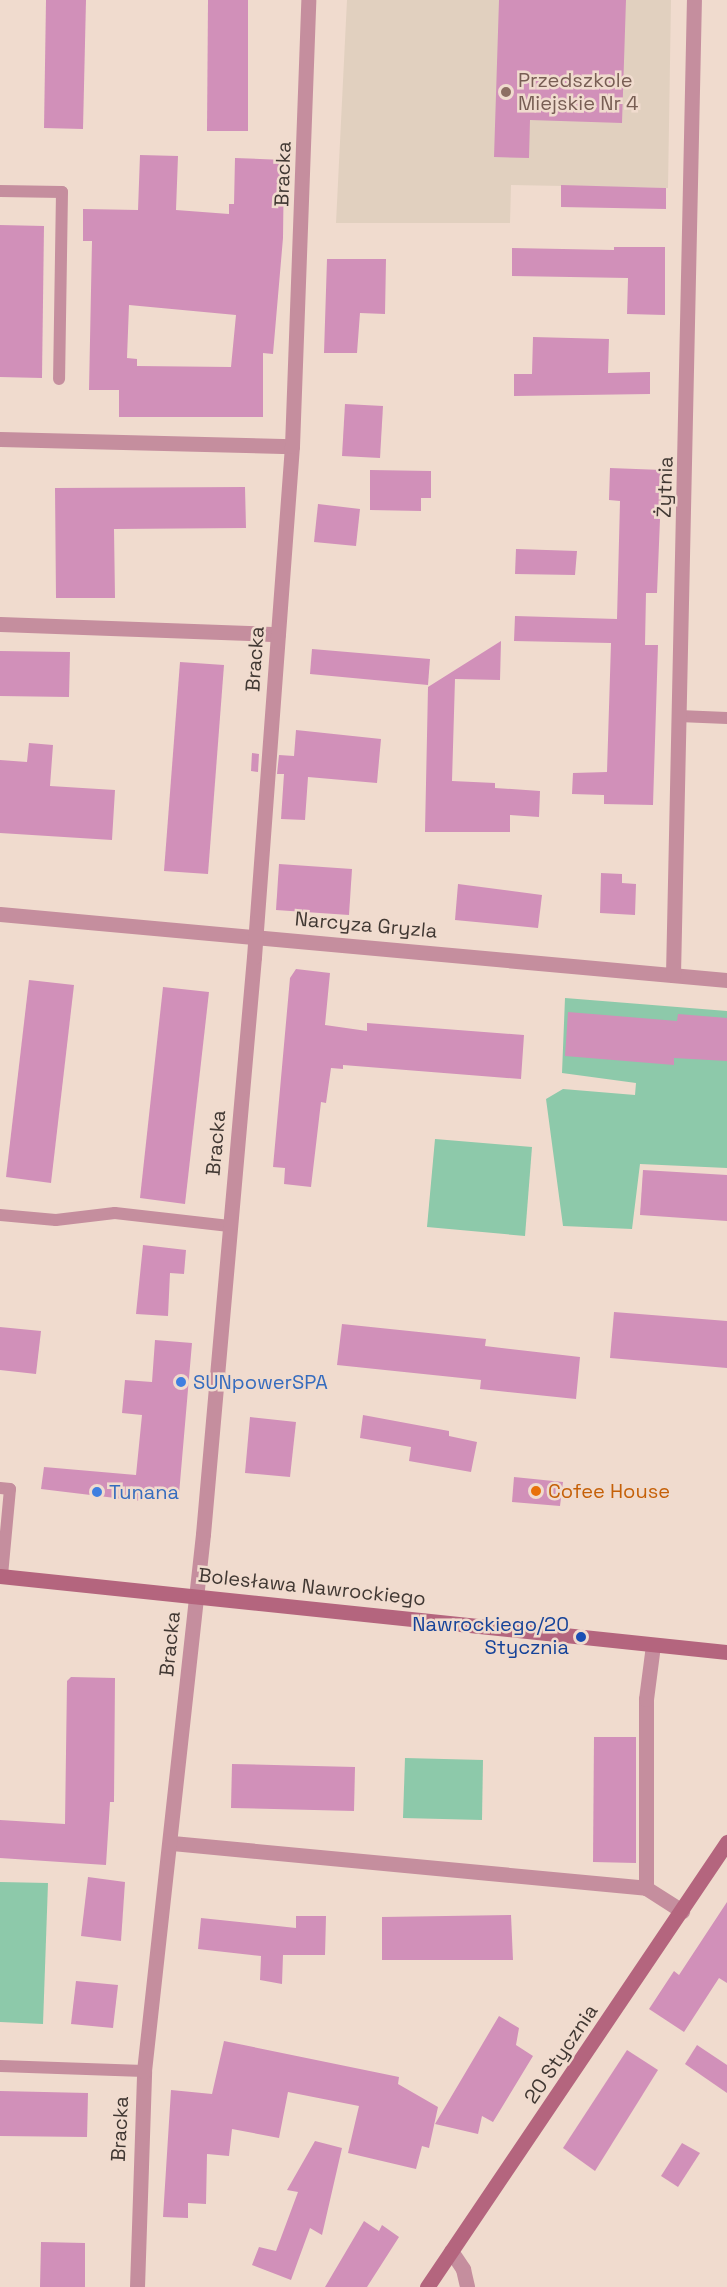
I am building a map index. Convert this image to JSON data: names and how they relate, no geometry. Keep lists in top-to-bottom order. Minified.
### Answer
{"streets":{"street":["Bracka","Żytnia","Narcyza Gryzla","Bolesława Nawrockiego","20 Stycznia"]},"crossings":[["Bracka","Narcyza Gryzla"],["Bracka","Bolesława Nawrockiego"],["Żytnia","Narcyza Gryzla"]],"places":["Przedszkole Miejskie Nr 4","SUNpowerSPA","Cofee House","Tunana","Nawrockiego/20 Stycznia"]}
